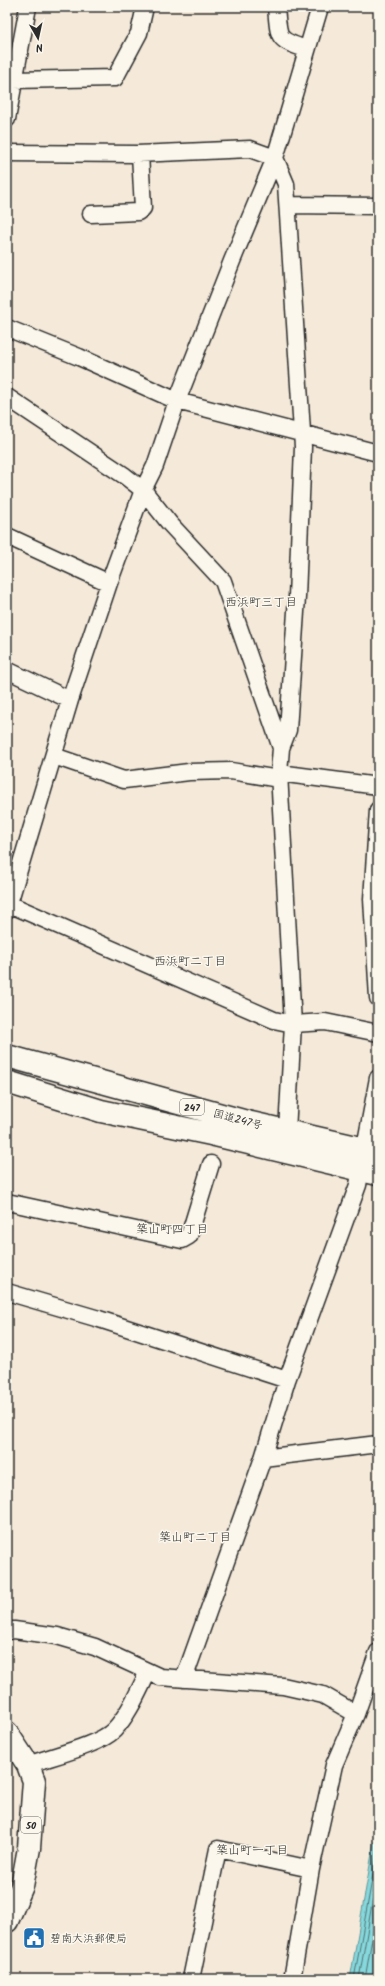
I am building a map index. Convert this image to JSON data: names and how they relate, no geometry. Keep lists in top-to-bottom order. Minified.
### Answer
{"streets":{"main road":["247","国道247号","50"]},"districts":["西浜町三丁目","西浜町二丁目","築山町四丁目","築山町二丁目","築山町一丁目"],"places":{"public building":["碧南大浜郵便局"]},"north":"bottom"}
